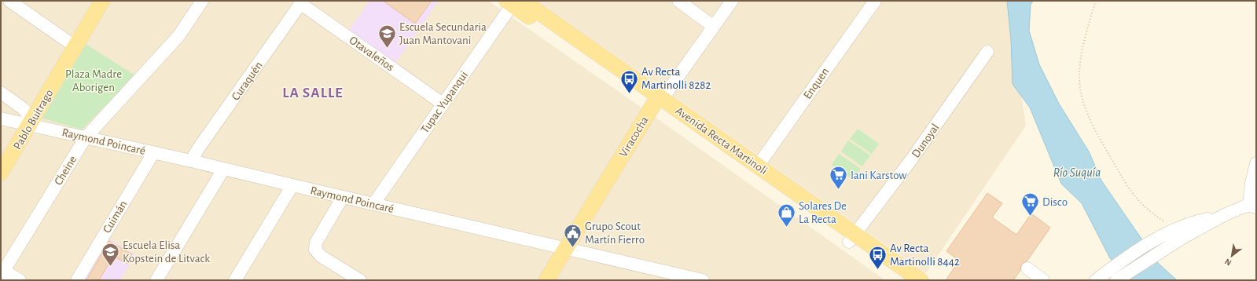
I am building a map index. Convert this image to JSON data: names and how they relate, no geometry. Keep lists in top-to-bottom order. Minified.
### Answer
{"streets":{"main road":["Pablo Buitrago","Viracocha","Avenida Recta Martinoli"],"street":["Otavaleños","Curaquén","Enquen","Tupac Yupanqui","Dunoyal","Raymond Poincaré","Cheine","Cuimán"]},"crossings":[["Otavaleños","Curaquén"],["Otavaleños","Tupac Yupanqui"],["Curaquén","Raymond Poincaré"],["Enquen","Avenida Recta Martinoli"],["Tupac Yupanqui","Avenida Recta Martinoli"],["Tupac Yupanqui","Raymond Poincaré"],["Pablo Buitrago","Raymond Poincaré"],["Viracocha","Avenida Recta Martinoli"],["Viracocha","Raymond Poincaré"],["Avenida Recta Martinoli","Dunoyal"],["Raymond Poincaré","Cheine"],["Raymond Poincaré","Cuimán"]],"districts":["LA SALLE"],"water":["Río Suquía"],"parks":["Plaza Madre Aborigen"],"places":{"school or university":["Escuela Secundaria Juan Mantovani","Escuela Elisa Kopstein de Litvack"],"bus stop":["Av Recta Martinolli 8282","Av Recta Martinolli 8442"],"supermarket":["Iani Karstow","Disco"],"shop":["Solares De La Recta"],"public building":["Grupo Scout Martín Fierro"]},"north":"bottom left"}
